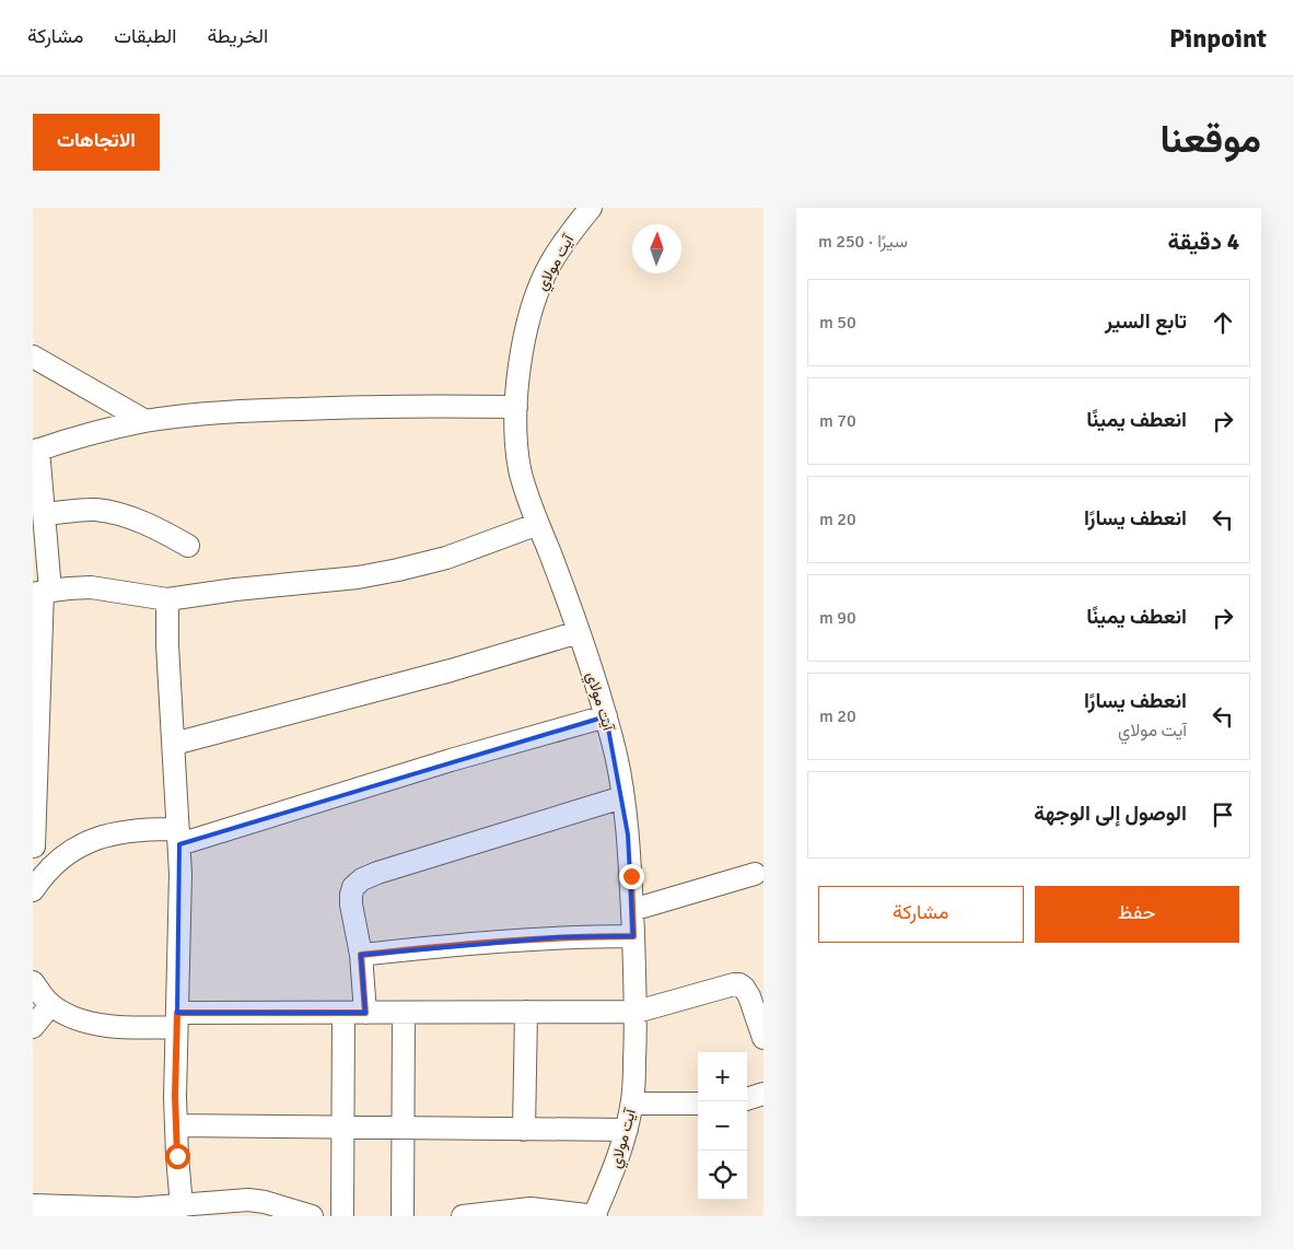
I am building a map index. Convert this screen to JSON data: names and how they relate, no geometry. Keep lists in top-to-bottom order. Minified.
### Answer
{"streets":{"street":["آيت مولاي"]},"north":"top","page":{"header":"Pinpoint","nav":["الخريطة","الطبقات","مشاركة"],"title":"موقعنا","buttons":["الاتجاهات",["حفظ","مشاركة"]],"heading":["4 دقيقة","سيرًا · 250 m"],"list":[["تابع السير","50 m"],["انعطف يمينًا","70 m"],["انعطف يسارًا","20 m"],["انعطف يمينًا","90 m"],["انعطف يسارًا","آيت مولاي","20 m"],"الوصول إلى الوجهة"],"map_buttons":["+","−"]}}
